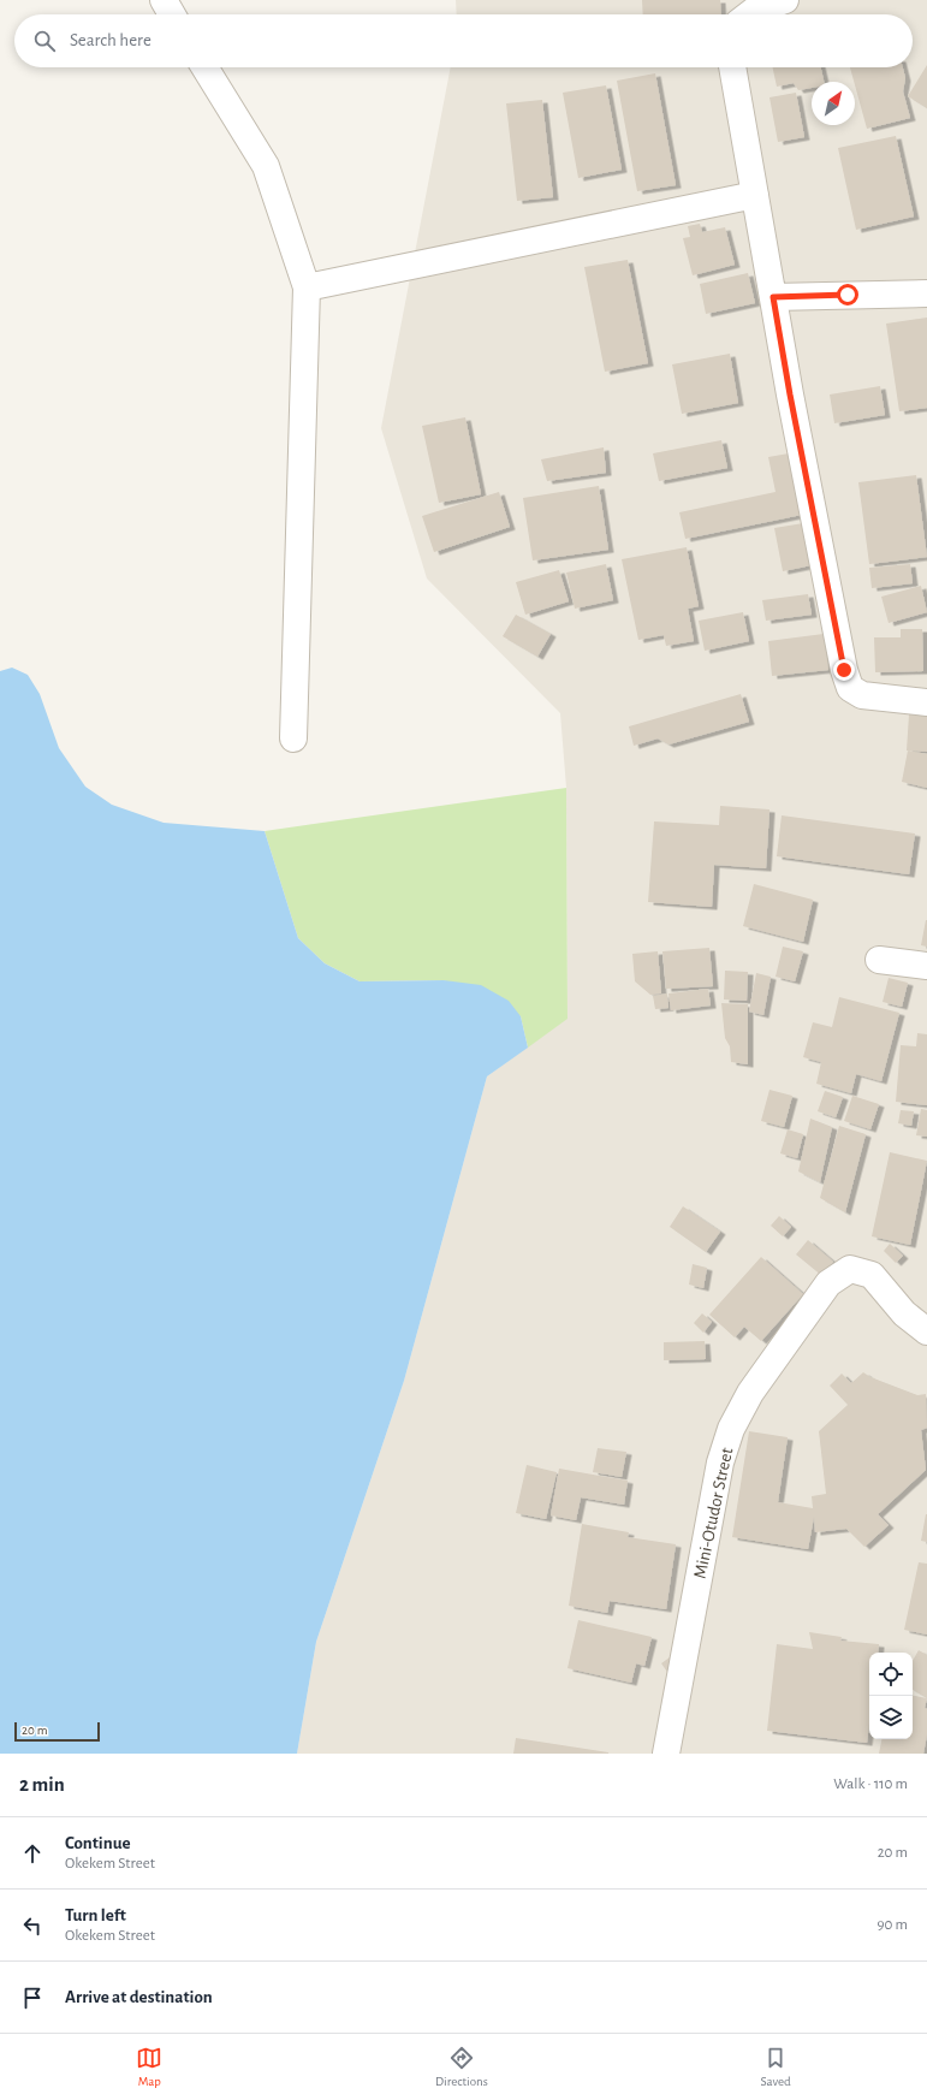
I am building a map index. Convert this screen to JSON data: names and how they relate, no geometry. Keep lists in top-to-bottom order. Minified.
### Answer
{"streets":{"street":["Mini-Otudor Street"]},"scale_bar":"20 m","north":"top right","page":{"search":"Search here","scale":"20 m","heading":["2 min","Walk · 110 m"],"list":[["Continue","Okekem Street","20 m"],["Turn left","Okekem Street","90 m"],"Arrive at destination"],"nav":["Map","Directions","Saved"]}}
